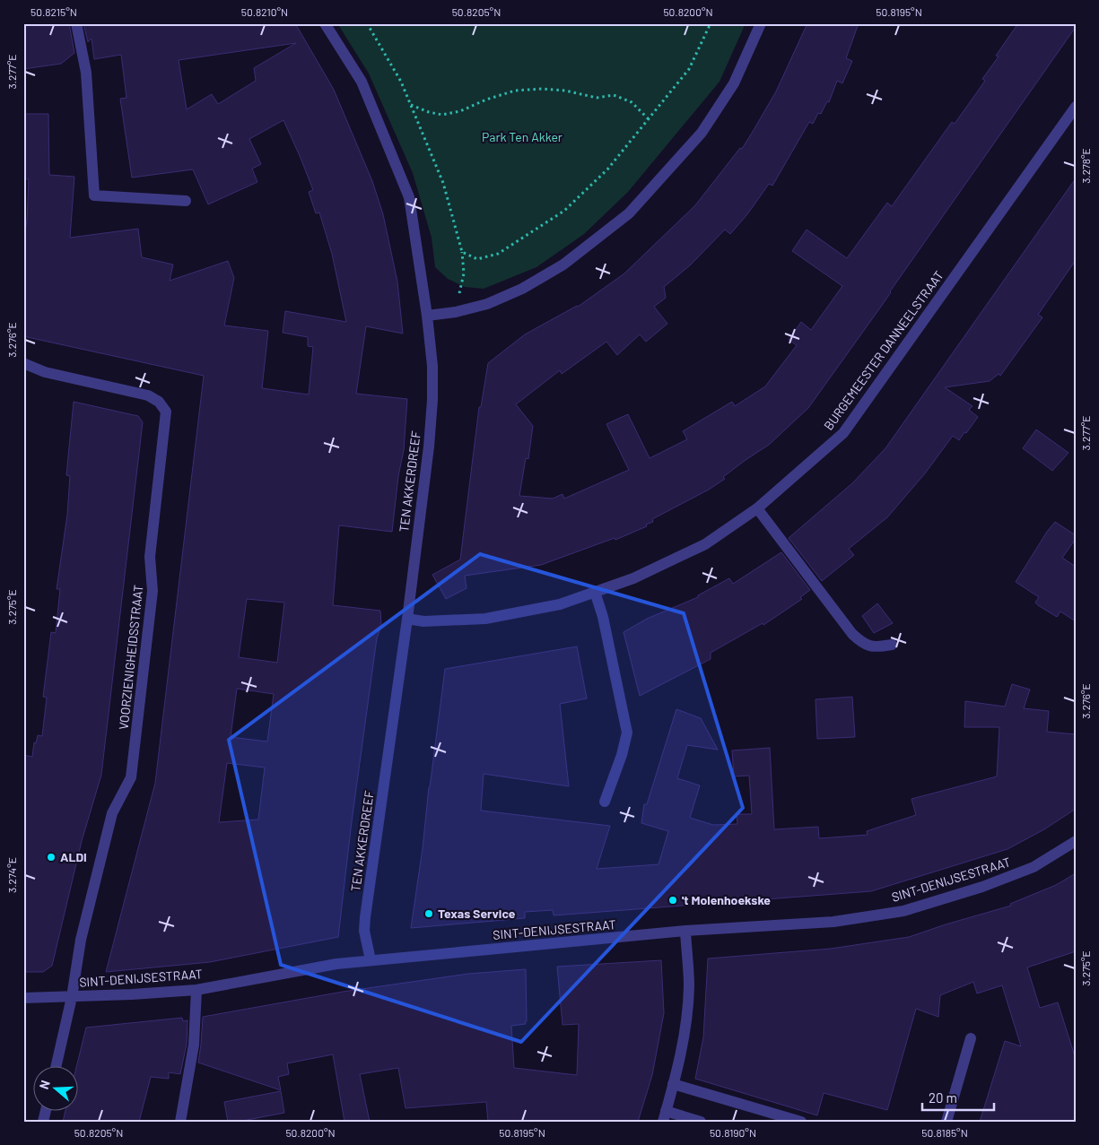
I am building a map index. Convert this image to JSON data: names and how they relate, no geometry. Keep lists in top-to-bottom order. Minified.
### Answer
{"streets":{"street":["BURGEMEESTER DANNEELSTRAAT","TEN AKKERDREEF","VOORZIENIGHEIDSSTRAAT","SINT-DENIJSESTRAAT"]},"crossings":[["BURGEMEESTER DANNEELSTRAAT","TEN AKKERDREEF"],["TEN AKKERDREEF","SINT-DENIJSESTRAAT"],["VOORZIENIGHEIDSSTRAAT","SINT-DENIJSESTRAAT"]],"parks":["Park Ten Akker"],"places":["ALDI","'t Molenhoekske","Texas Service"],"scale_bar":"20 m","north":"left","coordinates":["50.8215°N","50.8210°N","50.8205°N","50.8200°N","50.8195°N","3.277°E","3.278°E","3.276°E","3.275°E","3.274°E","50.8190°N","50.8185°N"]}
